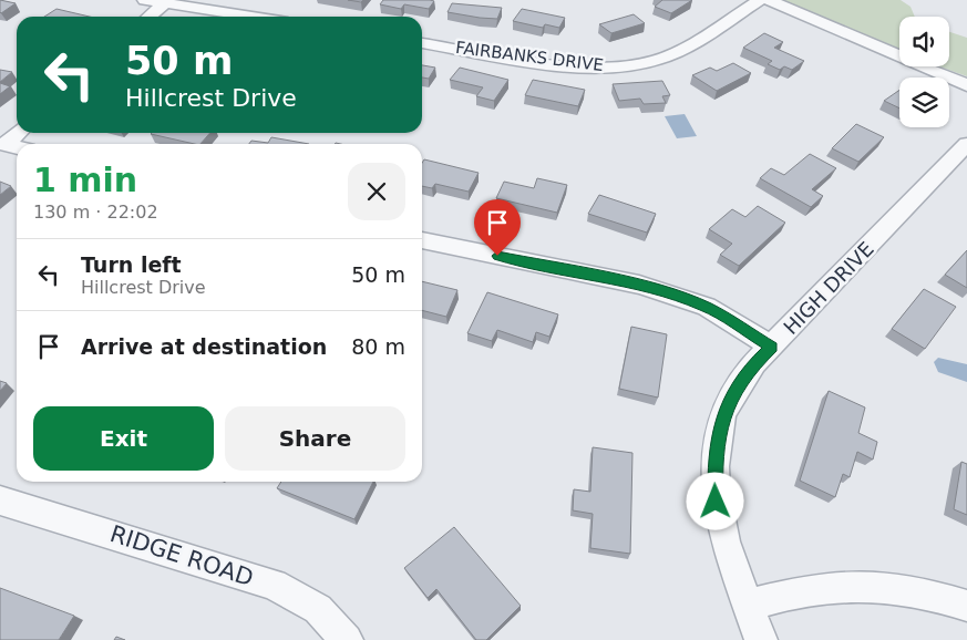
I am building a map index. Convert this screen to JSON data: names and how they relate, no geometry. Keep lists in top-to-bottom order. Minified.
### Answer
{"streets":{"street":["FAIRBANKS DRIVE","HIGH DRIVE","RIDGE ROAD"]},"page":{"turn":["50 m","Hillcrest Drive"],"heading":["1 min","130 m · 22:02"],"list":[{"name":"Turn left","note":"Hillcrest Drive","value":"50 m"},{"name":"Arrive at destination","value":"80 m"}],"buttons":["Exit","Share"]}}
